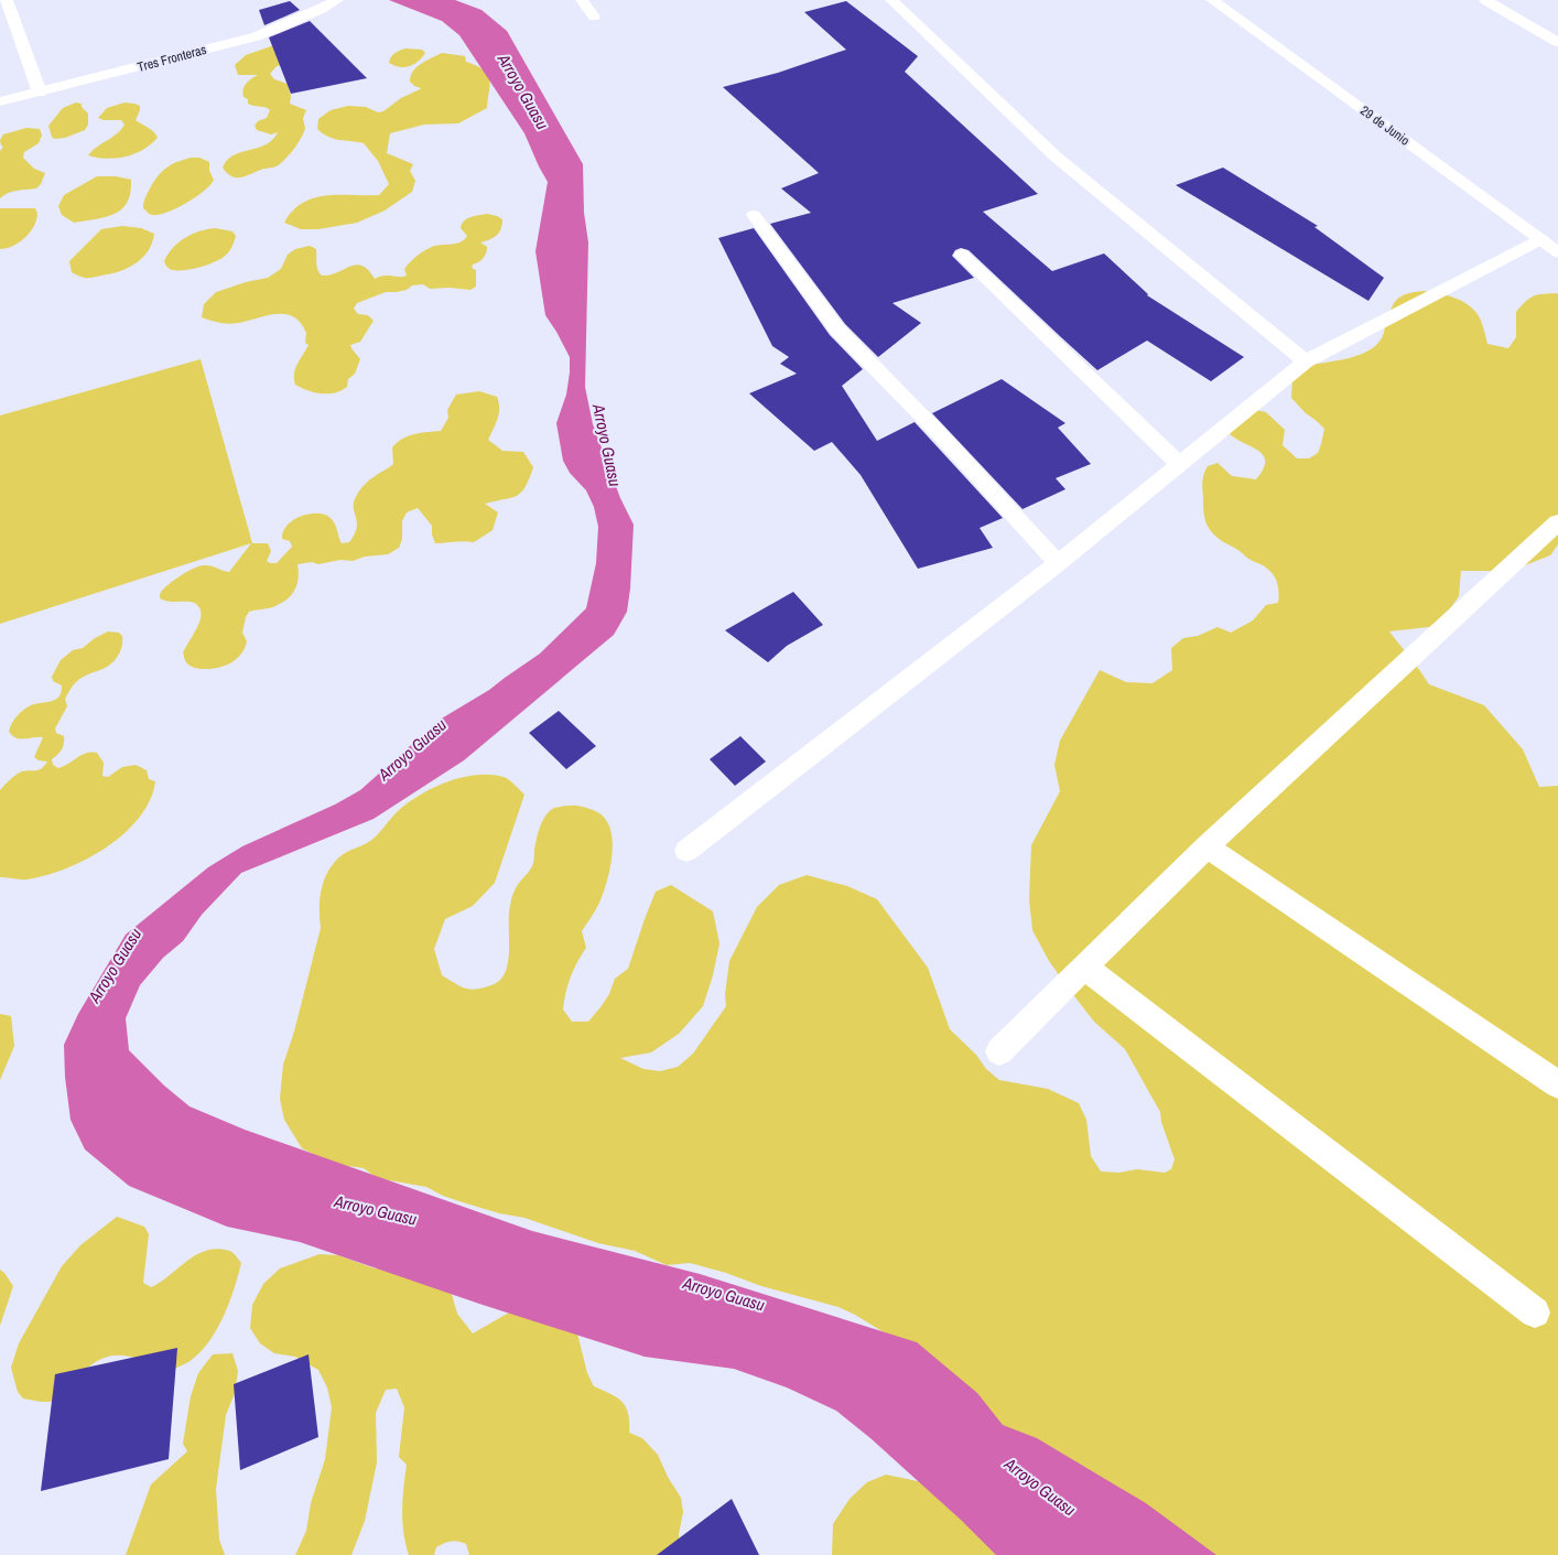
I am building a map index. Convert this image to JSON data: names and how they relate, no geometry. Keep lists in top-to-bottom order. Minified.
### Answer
{"streets":{"street":["Tres Fronteras","29 de Junio"]},"water":["Arroyo Guasu"]}
